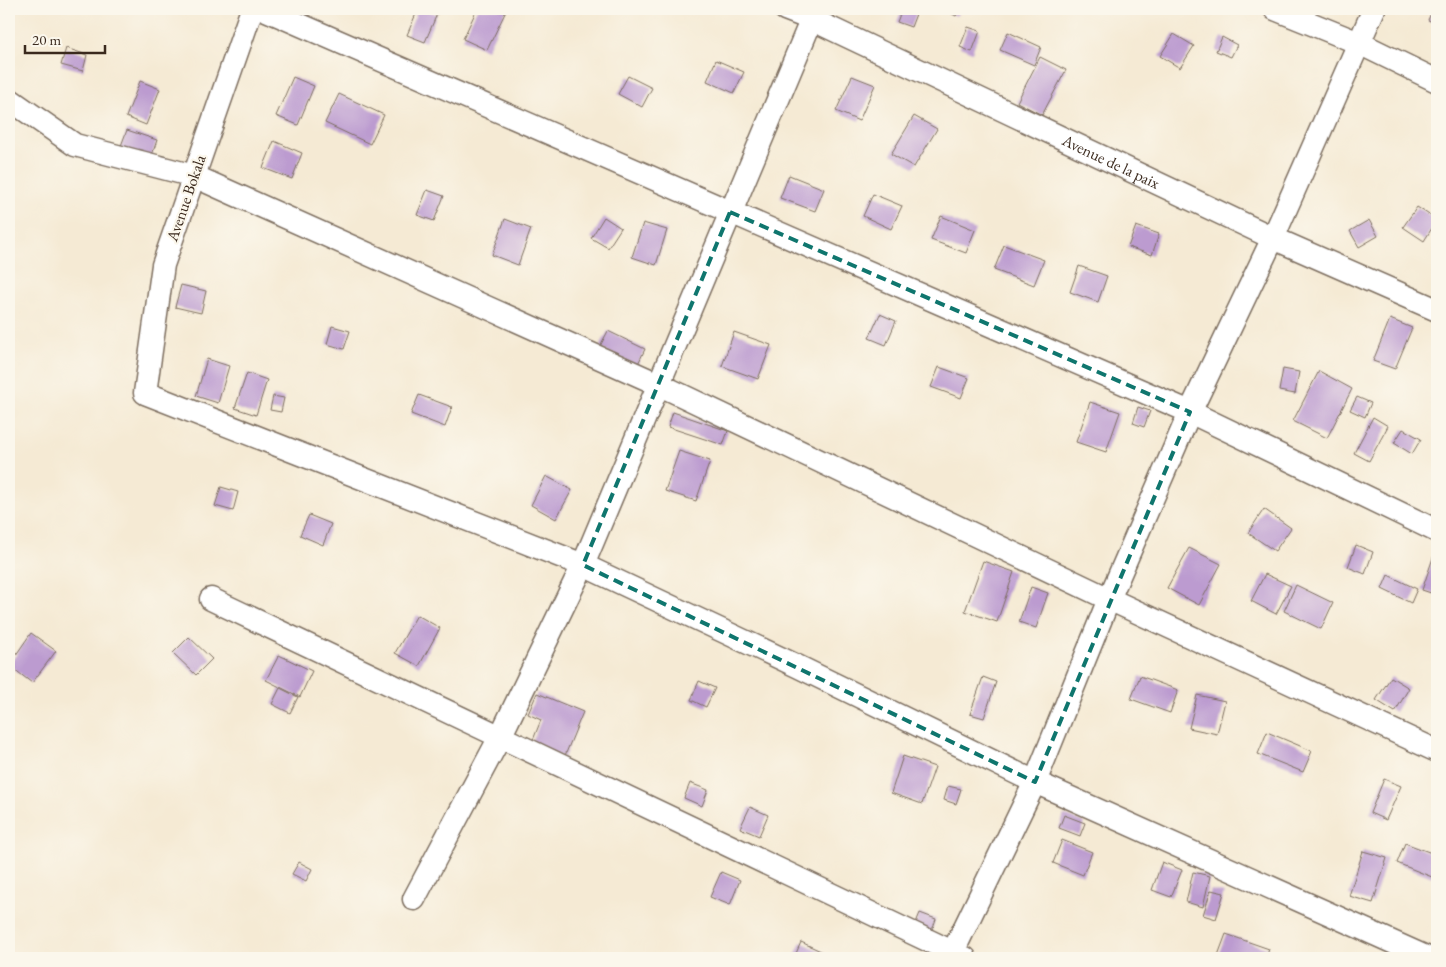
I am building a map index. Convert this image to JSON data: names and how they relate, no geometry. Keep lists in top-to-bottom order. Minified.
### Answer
{"streets":{"street":["Avenue de la paix","Avenue Bokala"]},"scale_bar":"20 m"}
